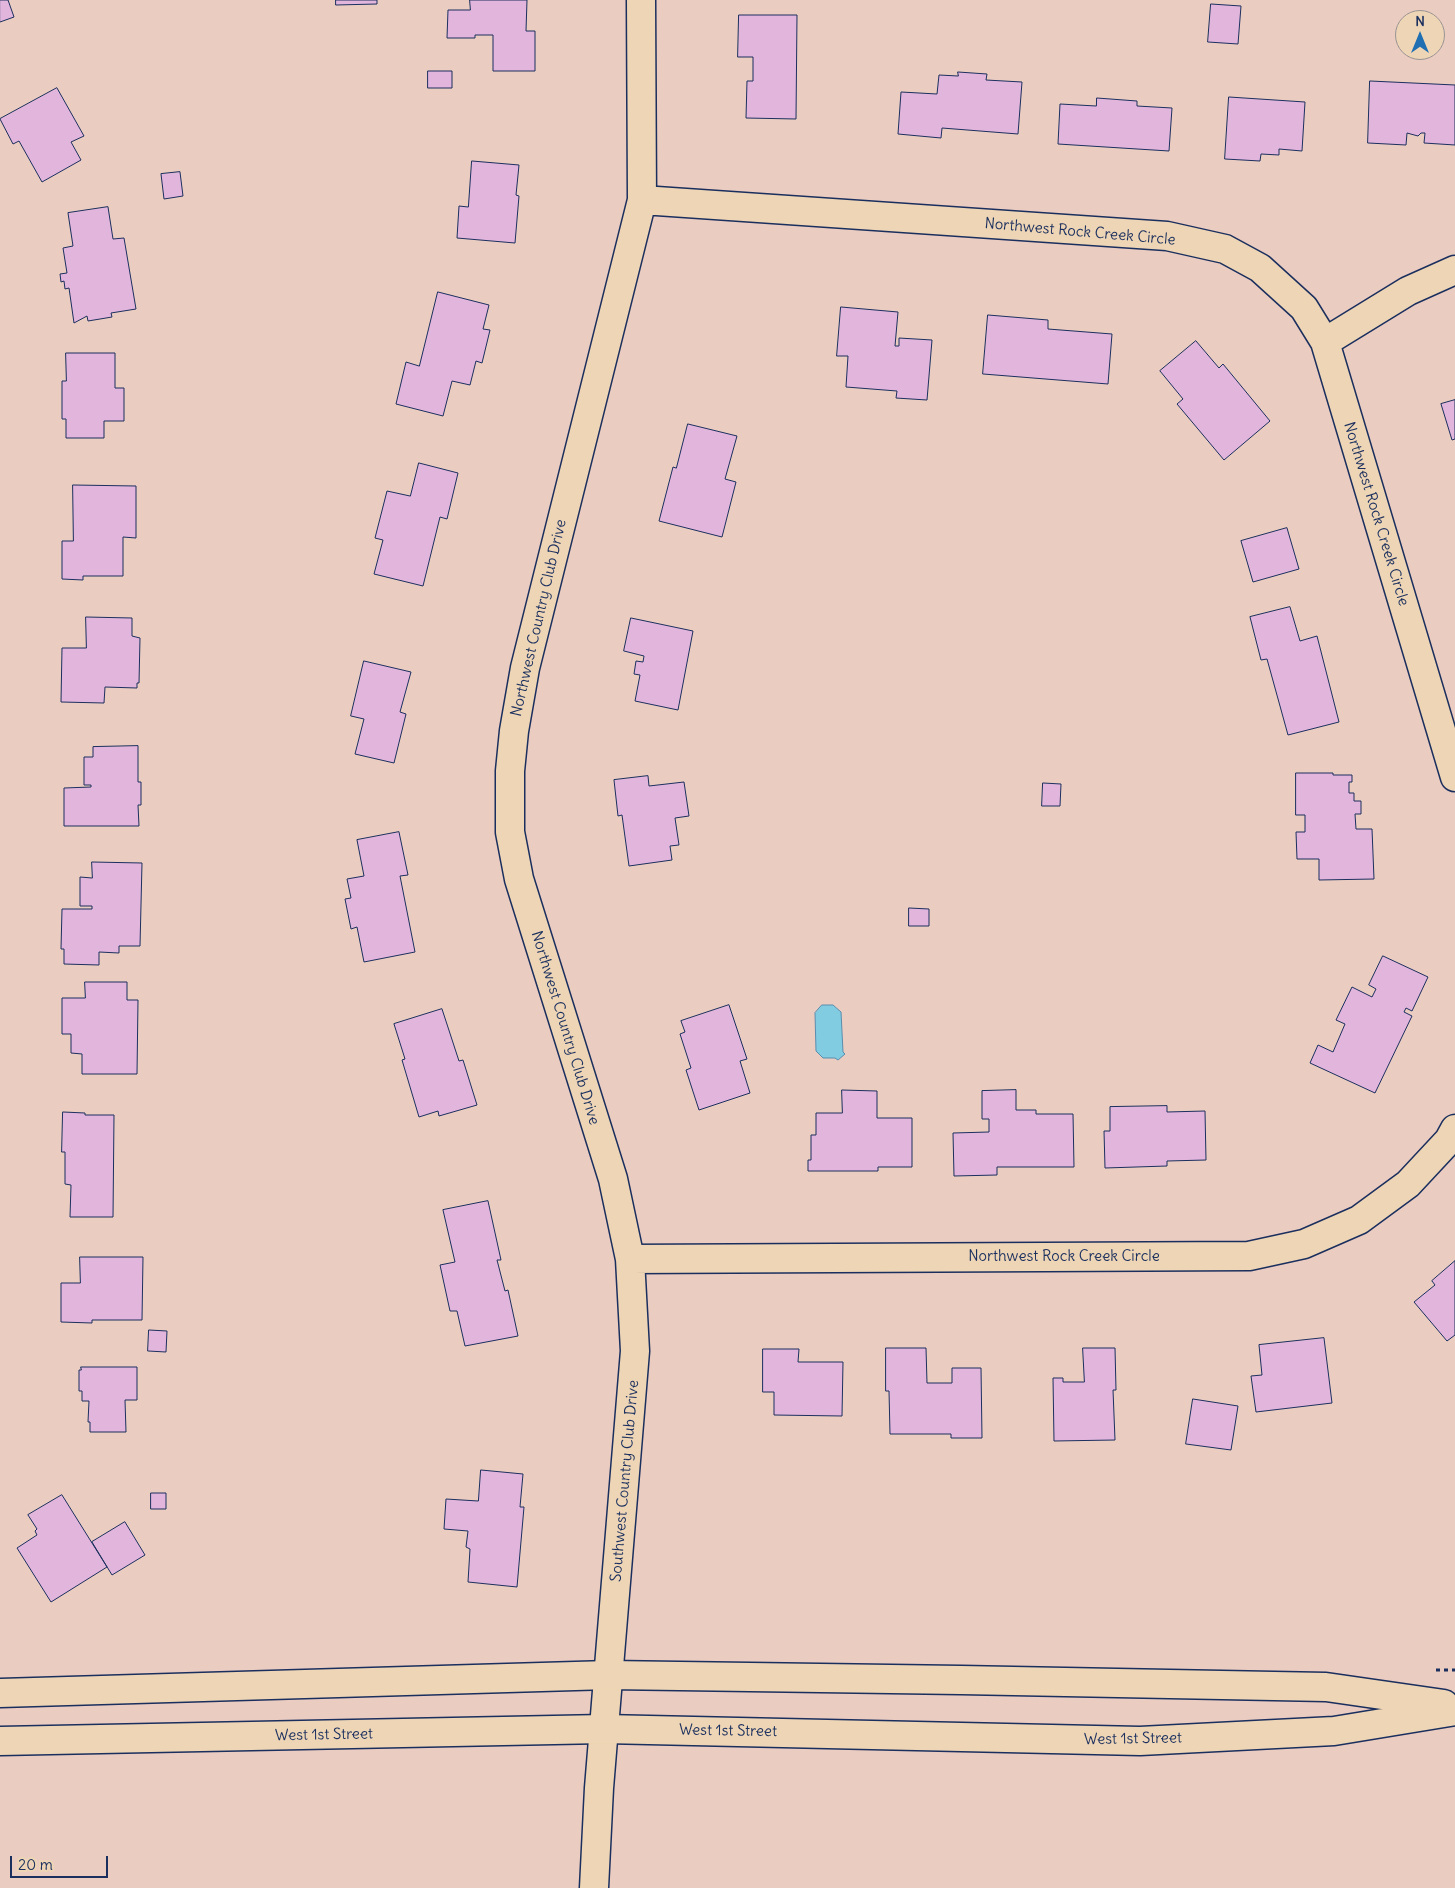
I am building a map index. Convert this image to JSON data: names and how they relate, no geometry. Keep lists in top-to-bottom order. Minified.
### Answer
{"streets":{"street":["Northwest Rock Creek Circle","Northwest Country Club Drive","Southwest Country Club Drive","West 1st Street"]},"crossings":[["Northwest Rock Creek Circle","Northwest Country Club Drive"],["Northwest Rock Creek Circle","Southwest Country Club Drive"],["Northwest Country Club Drive","Southwest Country Club Drive"],["Southwest Country Club Drive","West 1st Street"]],"scale_bar":"20 m","north":"top"}
